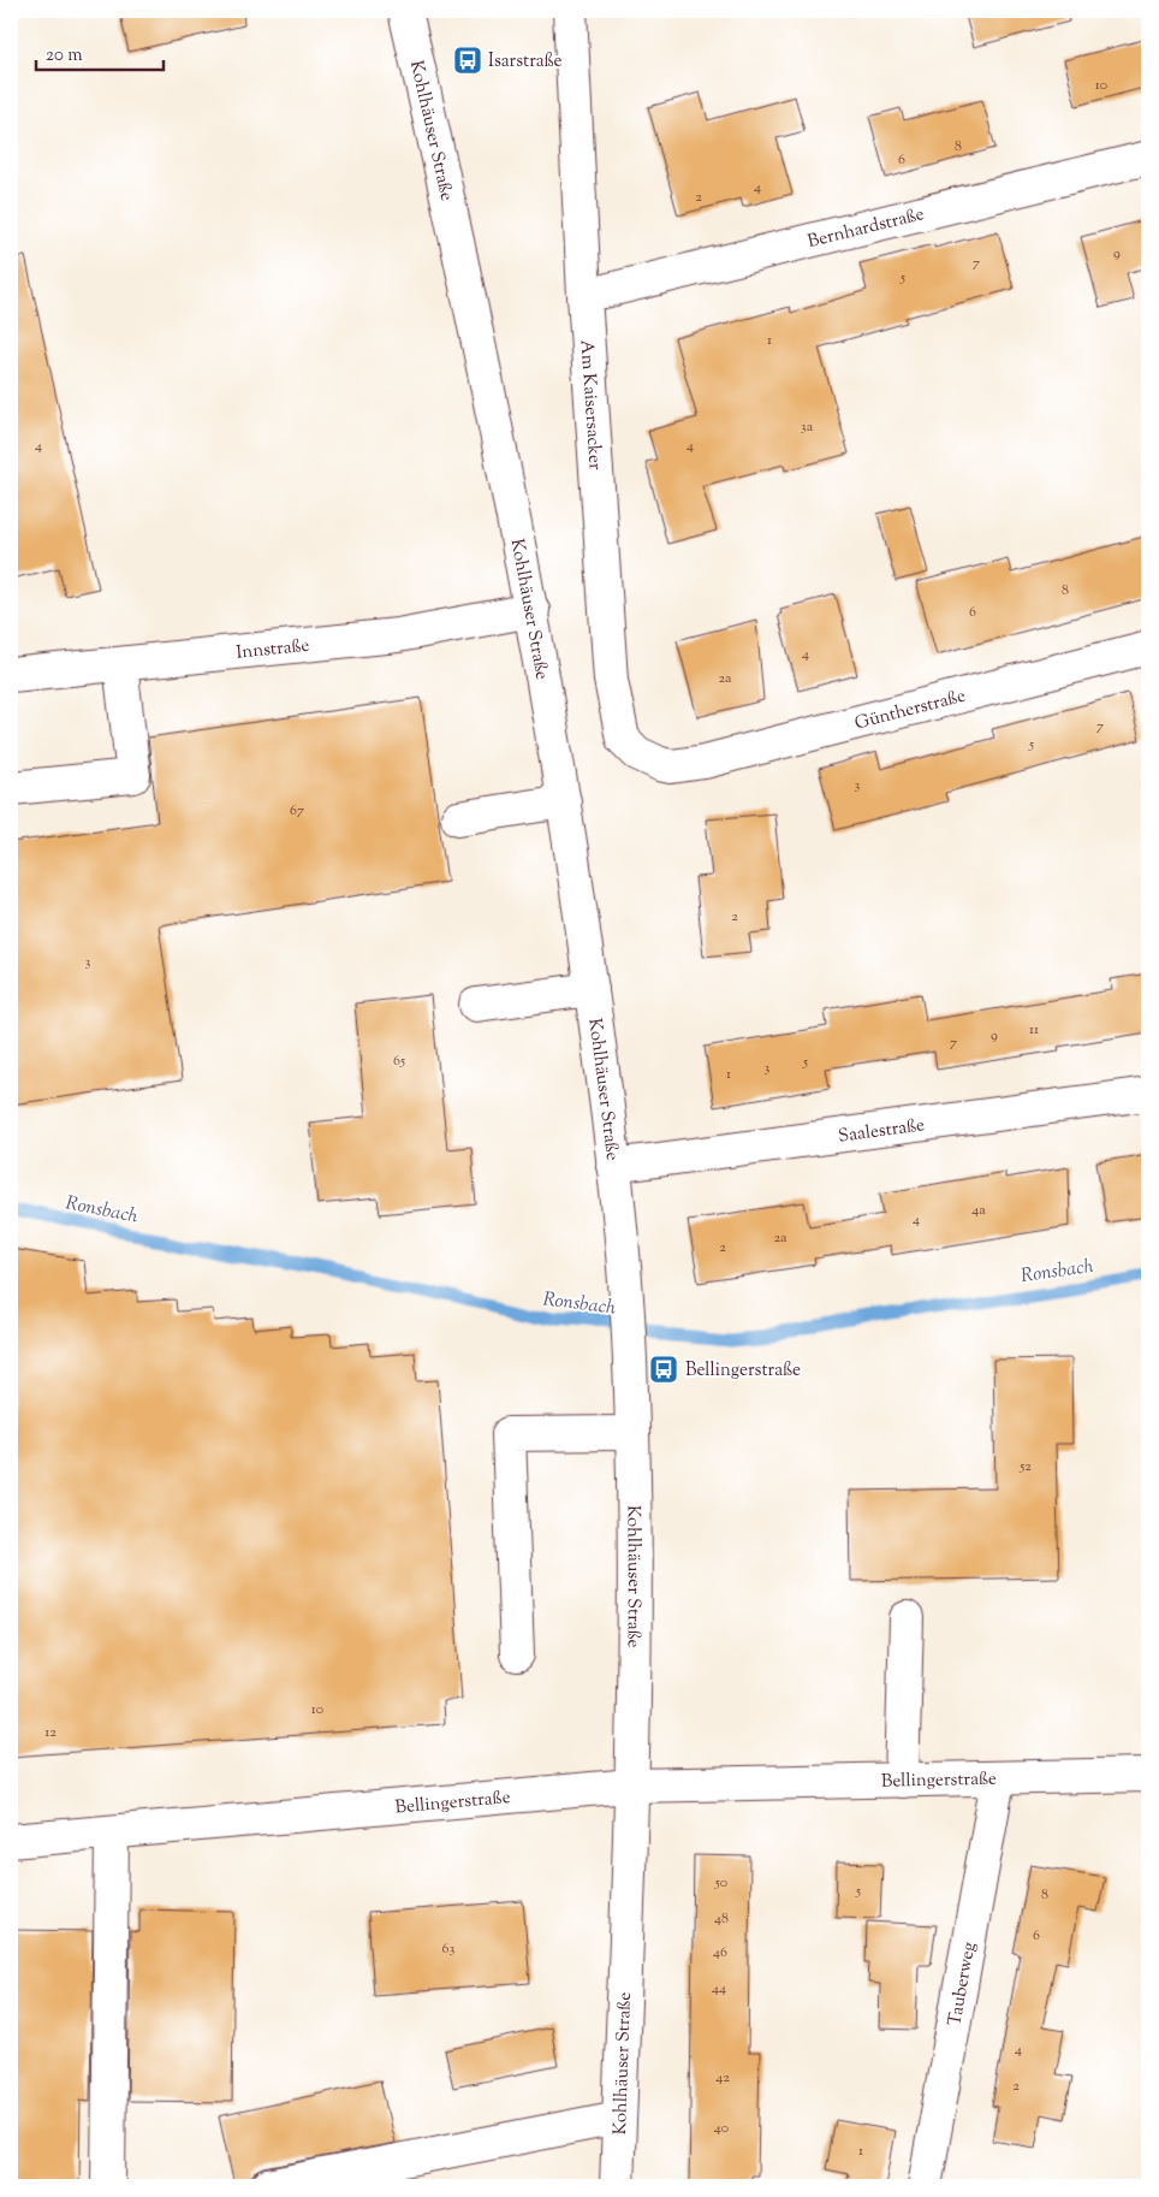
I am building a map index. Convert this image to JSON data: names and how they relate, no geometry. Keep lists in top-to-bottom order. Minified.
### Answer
{"streets":{"street":["Kohlhäuser Straße","Bernhardstraße","Am Kaisersacker","Innstraße","Güntherstraße","Saalestraße","Bellingerstraße","Tauberweg"]},"crossings":[["Kohlhäuser Straße","Innstraße"],["Kohlhäuser Straße","Saalestraße"],["Kohlhäuser Straße","Bellingerstraße"],["Bernhardstraße","Am Kaisersacker"],["Am Kaisersacker","Güntherstraße"],["Bellingerstraße","Tauberweg"]],"water":["Ronsbach"],"places":{"bus stop":["Isarstraße","Bellingerstraße"]},"house_numbers":["10","8","6","4","2","9","7","5","1","3a","4","4","8","6","4","2a","7","5","3","67","2","3","11","9","7","65","5","3","1","4a","4","2a","2","52","10","12","50","5","8","48","6","63","46","44","4","42","2","40","1"],"scale_bar":"20 m"}
